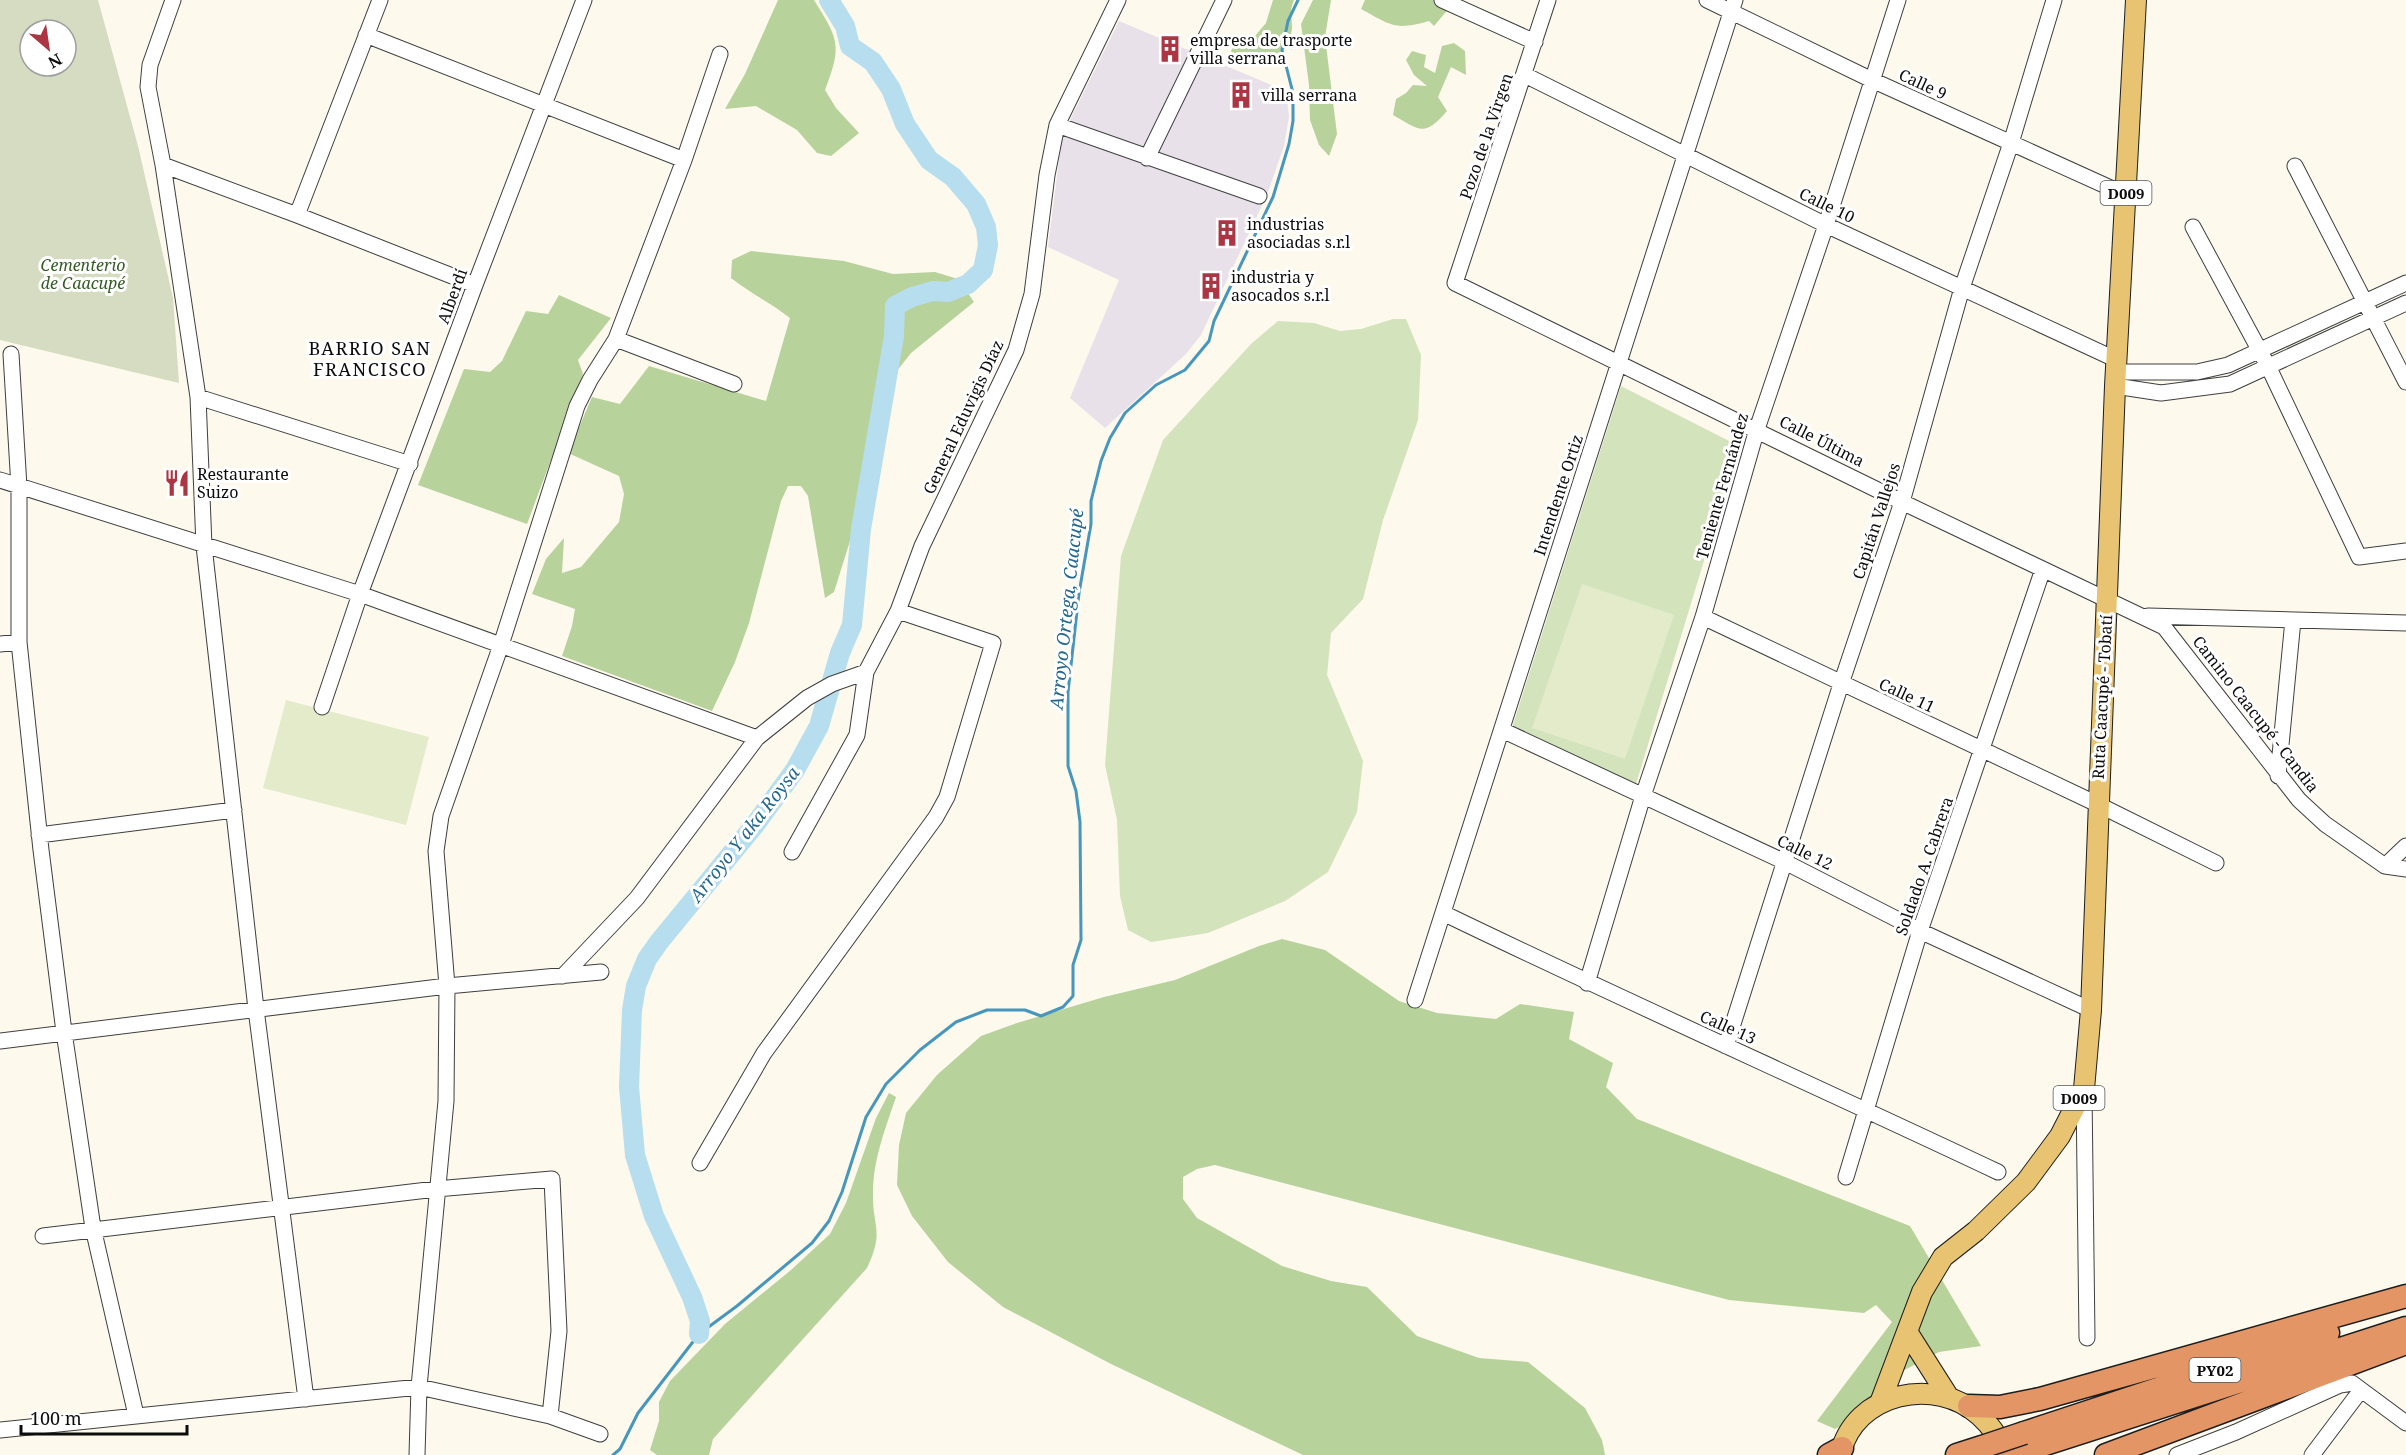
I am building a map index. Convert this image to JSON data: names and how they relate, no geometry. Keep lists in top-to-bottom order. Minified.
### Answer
{"streets":{"highway":["PY02"],"main road":["D009","Ruta Caacupé - Tobatí"],"street":["Calle 9","Pozo de la Virgen","Calle 10","Alberdi","General Eduvigis Díaz","Calle Última","Teniente Fernández","Intendente Ortiz","Capitán Vallejos","Calle 11","Camino Caacupé - Candia","Calle 12","Soldado A. Cabrera","Calle 13"]},"crossings":[["Calle 9","Teniente Fernández"],["Calle 9","Intendente Ortiz"],["Calle 9","Capitán Vallejos"],["Calle 9","Ruta Caacupé - Tobatí"],["Pozo de la Virgen","Calle 10"],["Pozo de la Virgen","Calle Última"],["D009","Ruta Caacupé - Tobatí"],["Calle 10","Teniente Fernández"],["Calle 10","Intendente Ortiz"],["Calle 10","Capitán Vallejos"],["Calle 10","Ruta Caacupé - Tobatí"],["Calle Última","Teniente Fernández"],["Calle Última","Intendente Ortiz"],["Calle Última","Capitán Vallejos"],["Calle Última","Ruta Caacupé - Tobatí"],["Calle Última","Camino Caacupé - Candia"],["Calle Última","Soldado A. Cabrera"],["Teniente Fernández","Calle 11"],["Teniente Fernández","Calle 12"],["Teniente Fernández","Calle 13"],["Intendente Ortiz","Calle 12"],["Intendente Ortiz","Calle 13"],["Capitán Vallejos","Calle 11"],["Capitán Vallejos","Calle 12"],["Capitán Vallejos","Calle 13"],["Calle 11","Ruta Caacupé - Tobatí"],["Calle 11","Soldado A. Cabrera"],["Ruta Caacupé - Tobatí","Camino Caacupé - Candia"],["Ruta Caacupé - Tobatí","Calle 12"],["Calle 12","Soldado A. Cabrera"],["Soldado A. Cabrera","Calle 13"]],"districts":["BARRIO SAN FRANCISCO"],"water":["Arroyo Ortega, Caacupé","Arroyo Y aka Roysa"],"parks":["Cementerio de Caacupé"],"places":{"building":["empresa de trasporte villa serrana","villa serrana","industrias asociadas s.r.l","industria y asocados s.r.l"],"restaurant":["Restaurante Suizo"]},"scale_bar":"100 m","north":"bottom right"}
